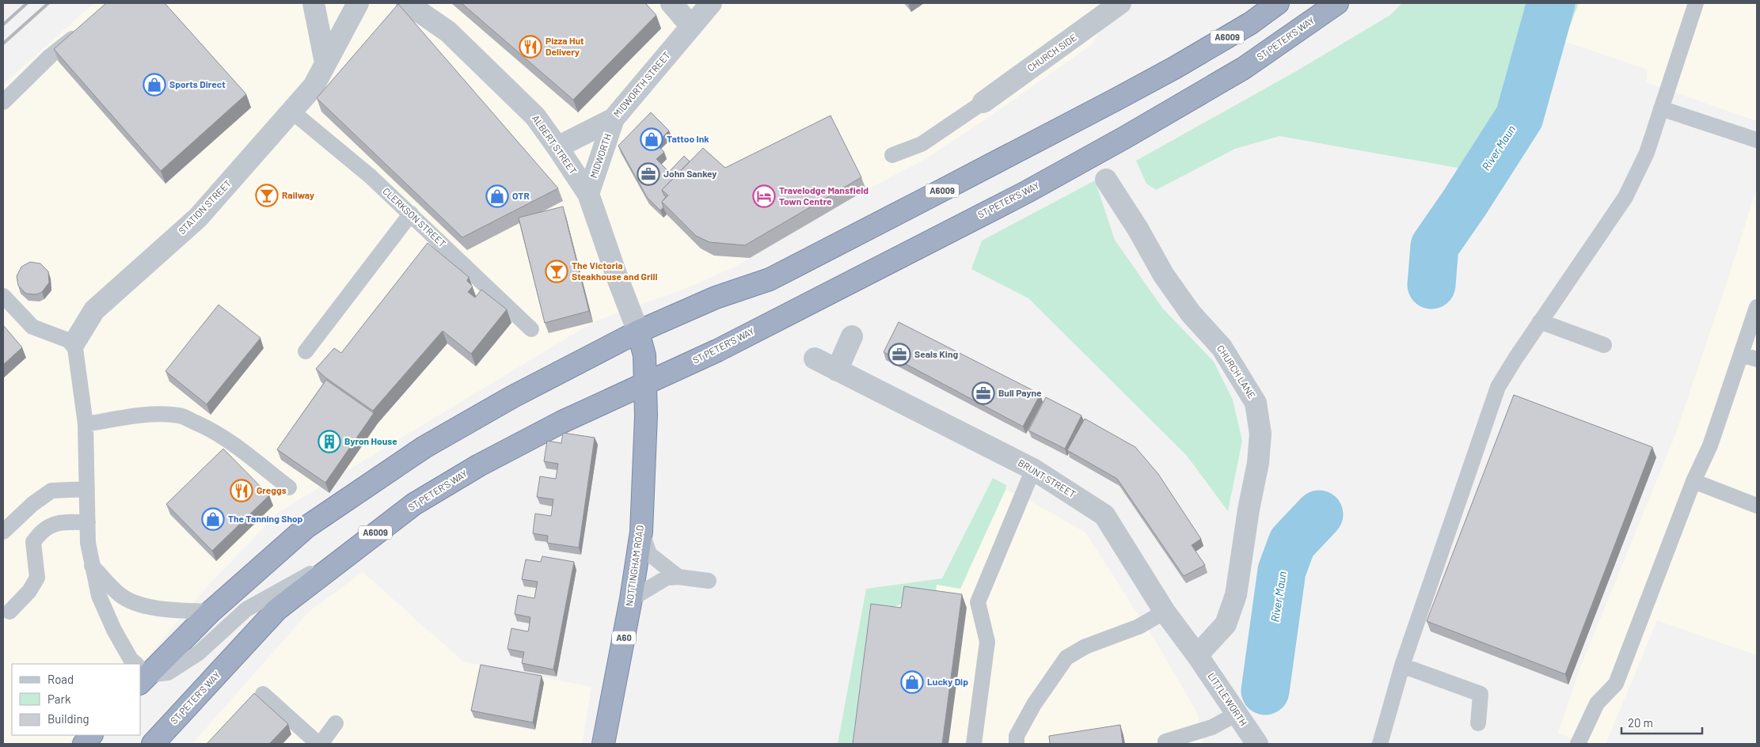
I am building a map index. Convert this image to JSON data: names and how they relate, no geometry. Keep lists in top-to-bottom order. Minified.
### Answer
{"streets":{"highway":["A6009","ST PETER'S WAY","NOTTINGHAM ROAD","A60"],"street":["CHURCH SIDE","MIDWORTH STREET","ALBERT STREET","MIDWORTH","STATION STREET","CHURCH LANE","BRUNT STREET","LITTLEWORTH"],"lane":["CLERKSON STREET"]},"crossings":[["A6009","ALBERT STREET"],["A6009","NOTTINGHAM ROAD"],["ST PETER'S WAY","NOTTINGHAM ROAD"],["MIDWORTH STREET","ALBERT STREET"],["MIDWORTH STREET","MIDWORTH"],["ALBERT STREET","MIDWORTH"],["ALBERT STREET","NOTTINGHAM ROAD"],["STATION STREET","CLERKSON STREET"],["CHURCH LANE","BRUNT STREET"],["CHURCH LANE","LITTLEWORTH"],["BRUNT STREET","LITTLEWORTH"]],"water":["River Maun"],"places":{"restaurant":["Pizza Hut Delivery","Greggs"],"shop":["Sports Direct","Tattoo Ink","OTR","The Tanning Shop","Lucky Dip"],"office":["John Sankey","Seals King","Bull Payne"],"bar":["Railway","The Victoria Steakhouse and Grill"],"hotel":["Travelodge Mansfield Town Centre"],"building":["Byron House"]},"legend":["Road","Park","Building"],"scale_bar":"20 m"}
